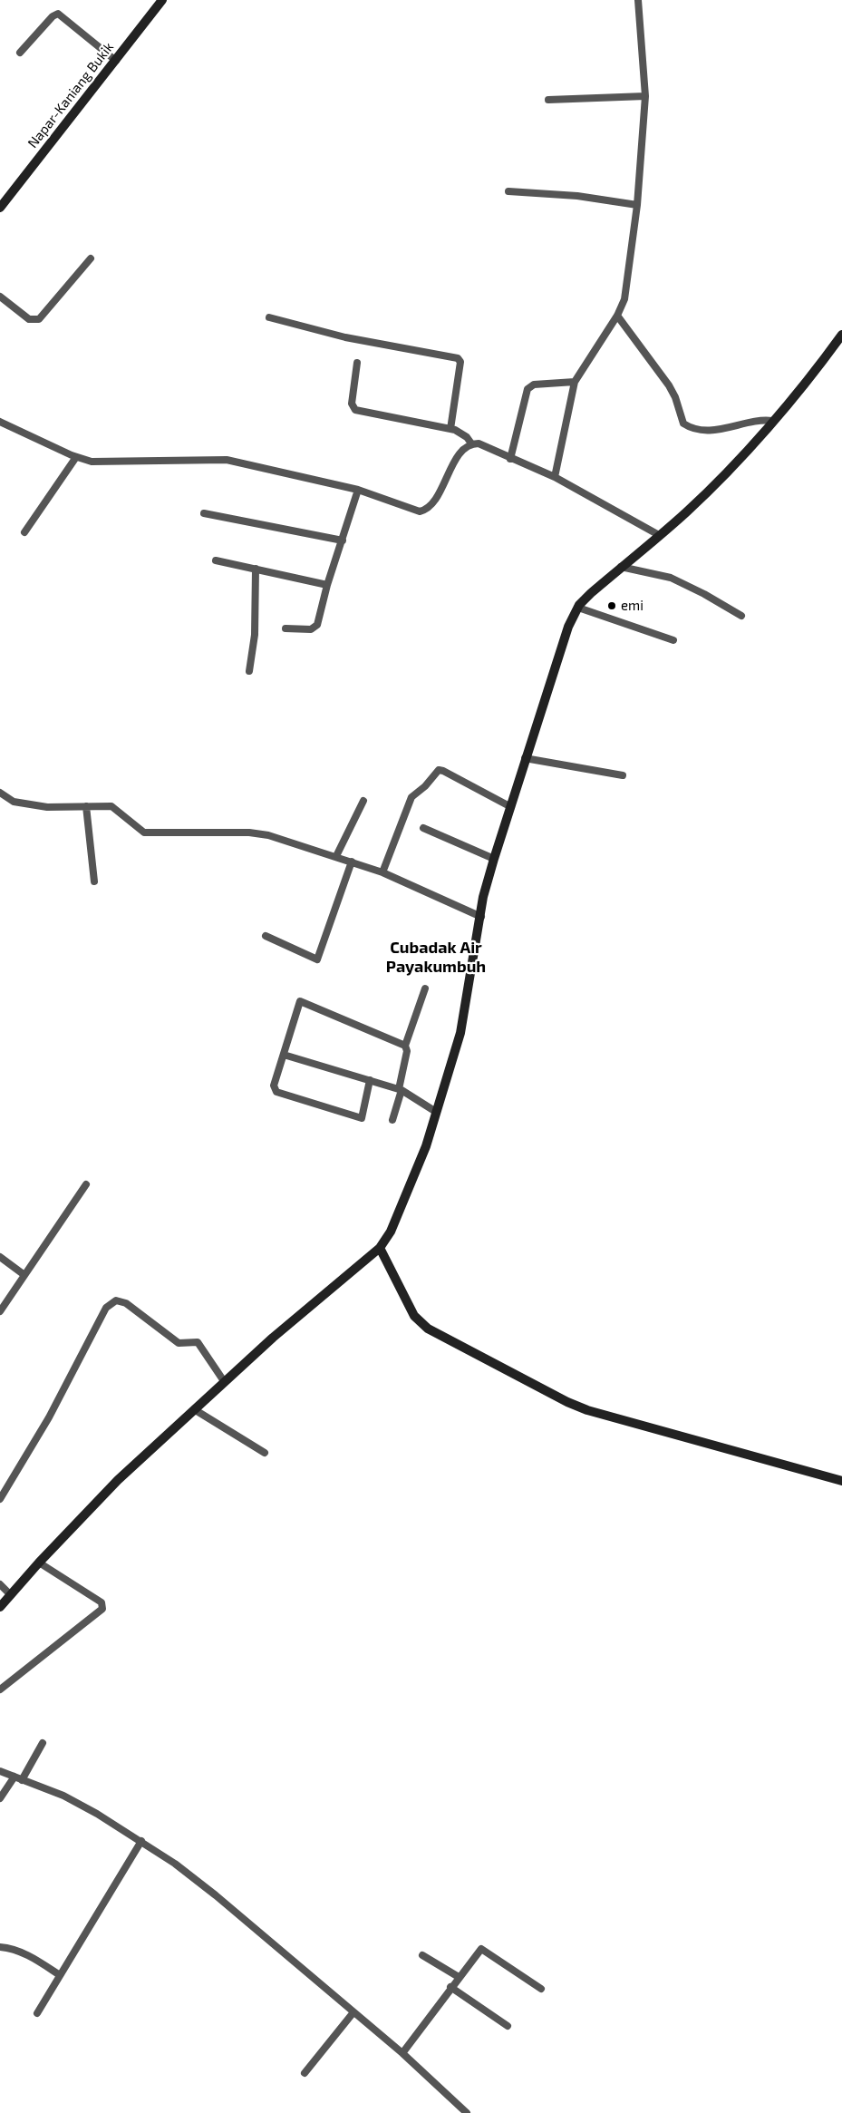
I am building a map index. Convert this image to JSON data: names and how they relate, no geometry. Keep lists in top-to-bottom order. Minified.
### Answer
{"streets":{"street":["Napar-Kaniang Bukik"]},"districts":["Cubadak Air Payakumbuh"],"places":["emi"]}
